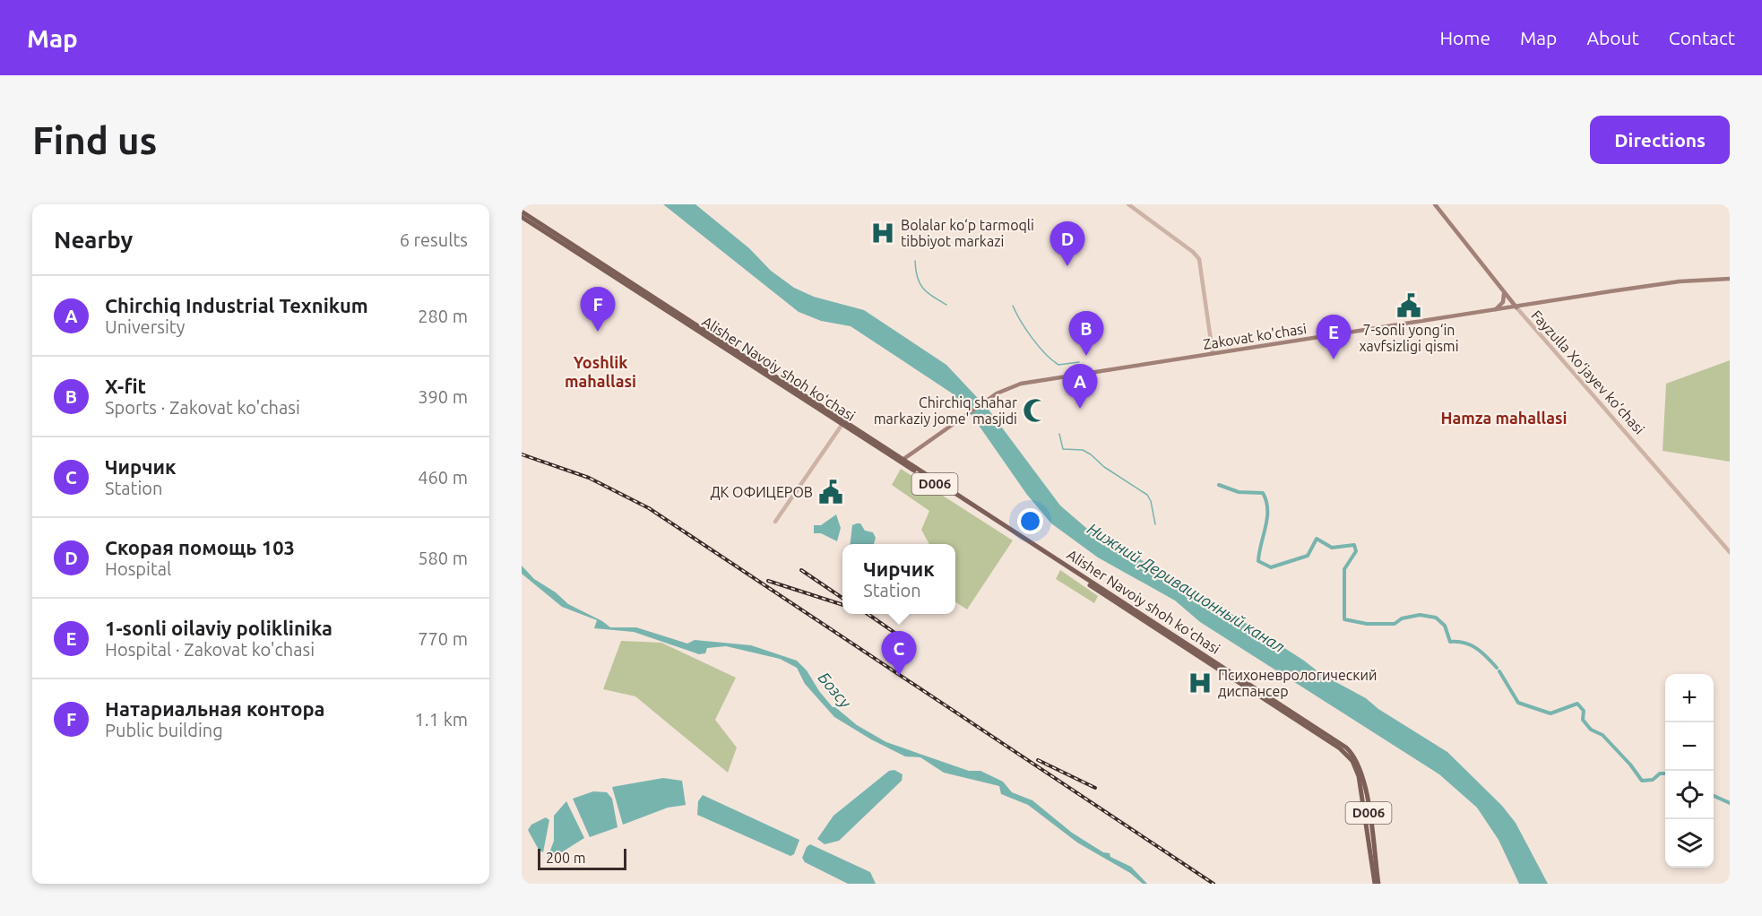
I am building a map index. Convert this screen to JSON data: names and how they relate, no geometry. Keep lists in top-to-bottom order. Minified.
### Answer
{"streets":{"main road":["Zakovat ko'chasi","Alisher Navoiy shoh koʻchasi","Fayzulla Xo‘jayev ko‘chasi","D006"]},"crossings":[["Zakovat ko'chasi","Alisher Navoiy shoh koʻchasi"],["Zakovat ko'chasi","Fayzulla Xo‘jayev ko‘chasi"],["Alisher Navoiy shoh koʻchasi","D006"]],"districts":["Yoshlik mahallasi","Hamza mahallasi"],"water":["Нижний Деривационный канал","Бозсу"],"places":{"hospital":["Bolalar ko‘p tarmoqli tibbiyot markazi","Психоневрологический диспансер"],"public building":["7-sonli yong‘in xavfsizligi qismi","ДК ОФИЦЕРОВ"],"mosque":["Chirchiq shahar markaziy jome' masjidi"]},"scale_bar":"200 m","page":{"header":"Map","nav":["Home","Map","About","Contact"],"buttons":"Directions","title":"Find us","heading":["Nearby","6 results"],"pins":["D","F","B","E","A","C"],"list":[{"mark":"A","name":"Chirchiq Industrial Texnikum","note":"University","value":"280 m"},{"mark":"B","name":"X-fit","note":"Sports · Zakovat ko'chasi","value":"390 m"},{"mark":"C","name":"Чирчик","note":"Station","value":"460 m"},{"mark":"D","name":"Скорая помощь 103","note":"Hospital","value":"580 m"},{"mark":"E","name":"1-sonli oilaviy poliklinika","note":"Hospital · Zakovat ko'chasi","value":"770 m"},{"mark":"F","name":"Натариальная контора","note":"Public building","value":"1.1 km"}],"popup":["Чирчик","Station"],"map_buttons":["+","−"],"scale":"200 m"}}
